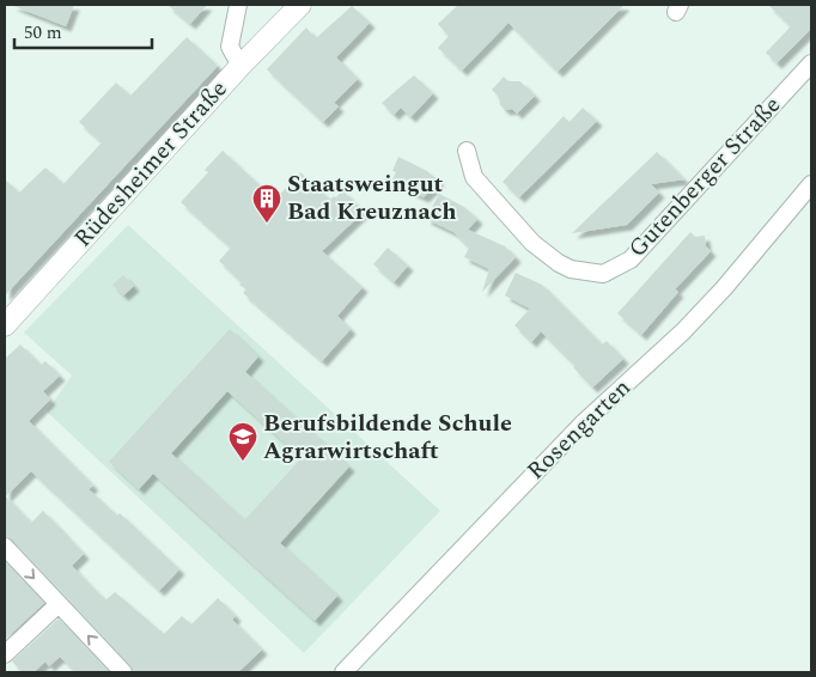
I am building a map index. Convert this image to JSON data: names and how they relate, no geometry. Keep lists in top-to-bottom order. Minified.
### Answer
{"streets":{"street":["Rüdesheimer Straße","Gutenberger Straße","Rosengarten"]},"places":{"building":["Staatsweingut Bad Kreuznach"],"school or university":["Berufsbildende Schule Agrarwirtschaft"]},"scale_bar":"50 m"}
